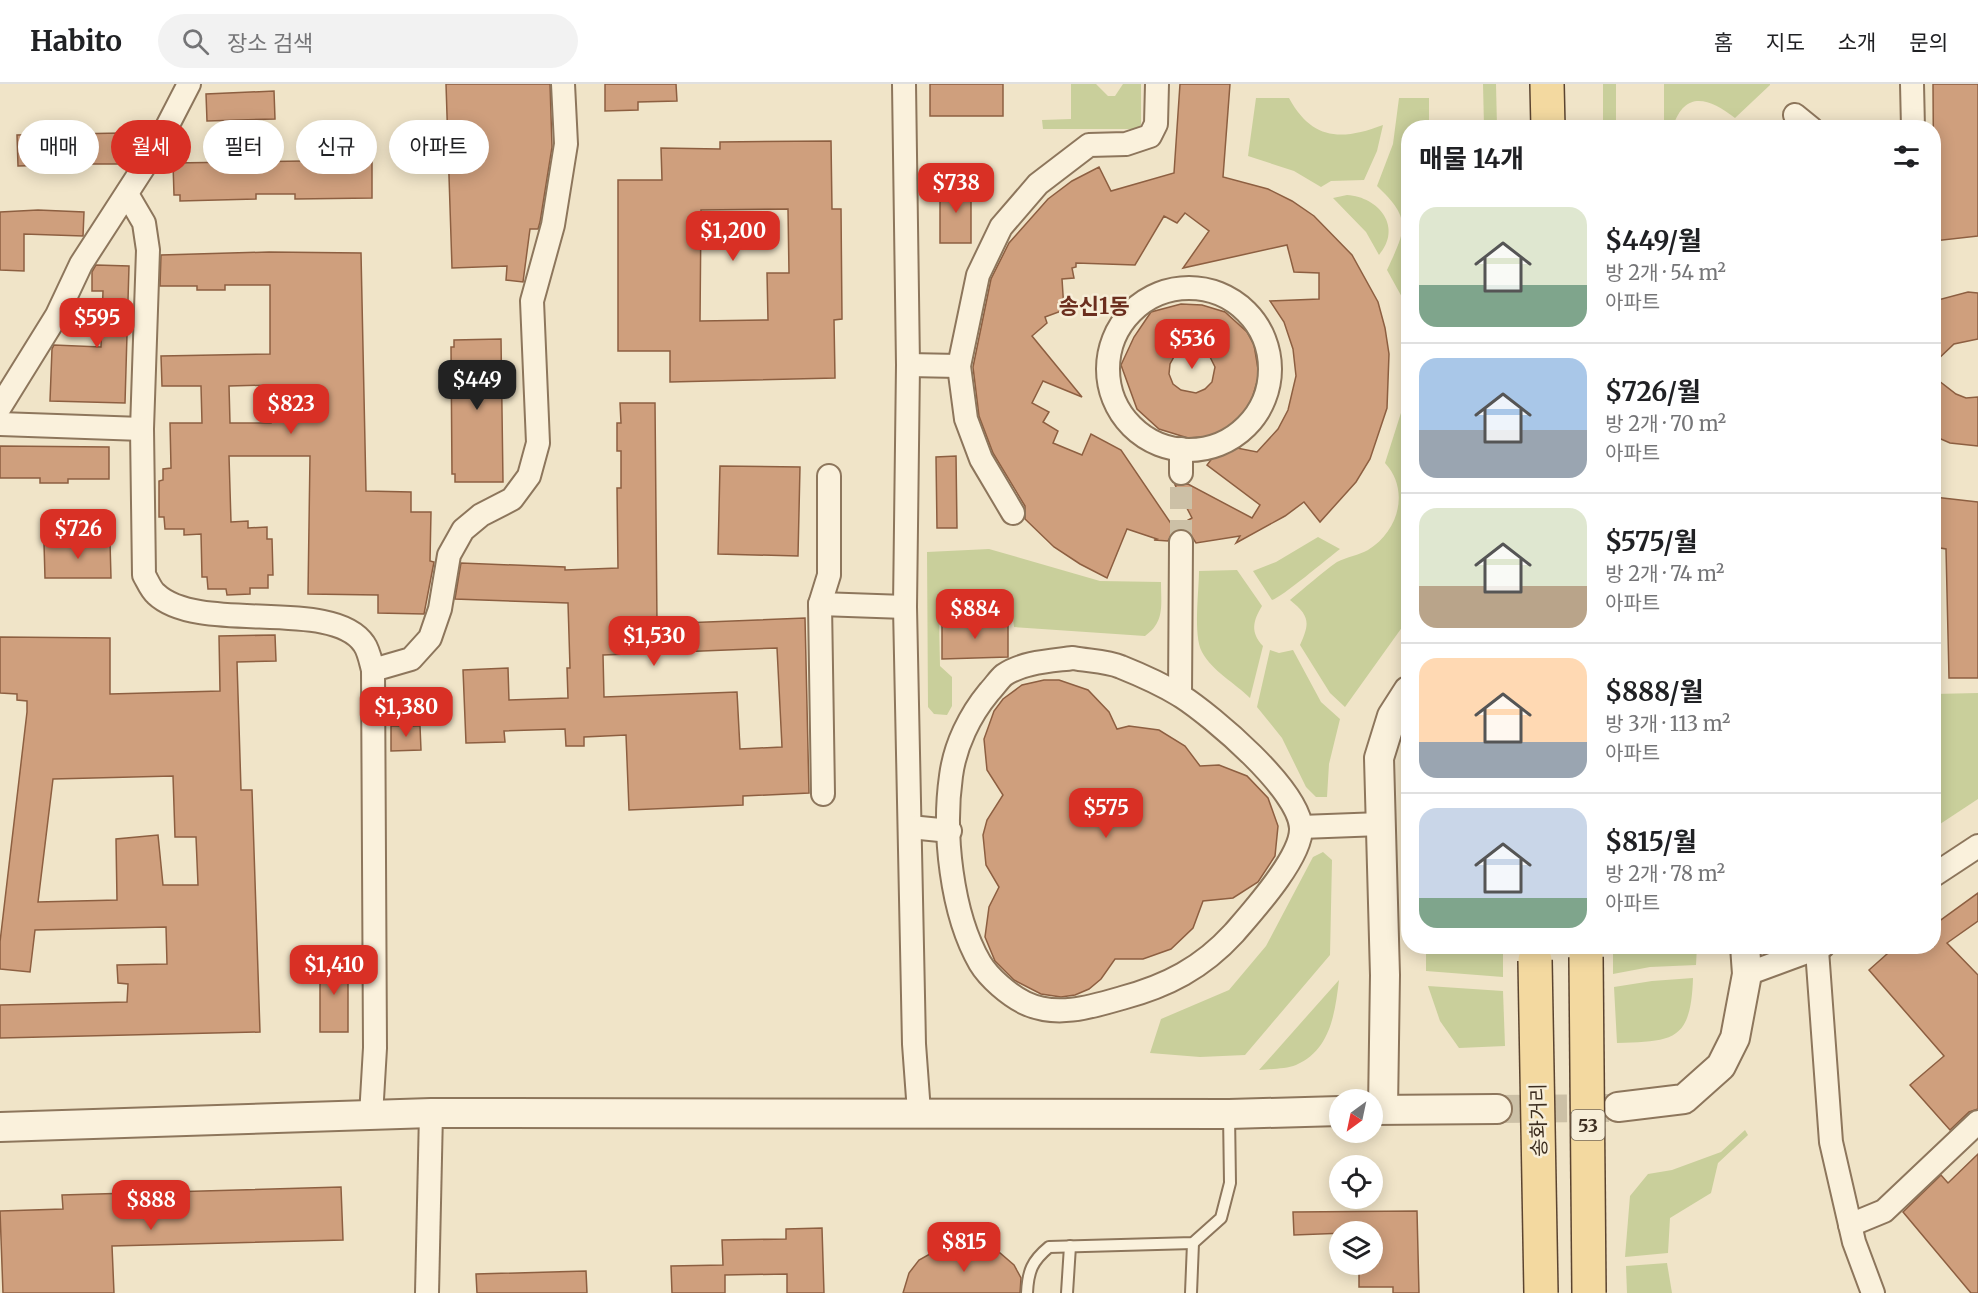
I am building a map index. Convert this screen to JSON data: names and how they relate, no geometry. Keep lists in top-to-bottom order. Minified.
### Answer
{"streets":{"main road":["송화거리","53"]},"districts":["송신1동"],"north":"bottom left","page":{"header":"Habito","search":"장소 검색","nav":["홈","지도","소개","문의"],"chip":["매매","월세","필터","신규","아파트"],"heading":"매물 14개","price":["$738","$1,200","$595","$536","$449","$823","$726","$884","$1,530","$1,380","$575","$1,410","$888","$815"],"list":[{"name":"$449/월","note":"방 2개 · 54 m² · 아파트"},{"name":"$726/월","note":"방 2개 · 70 m² · 아파트"},{"name":"$575/월","note":"방 2개 · 74 m² · 아파트"},{"name":"$888/월","note":"방 3개 · 113 m² · 아파트"},{"name":"$815/월","note":"방 2개 · 78 m² · 아파트"}]}}
